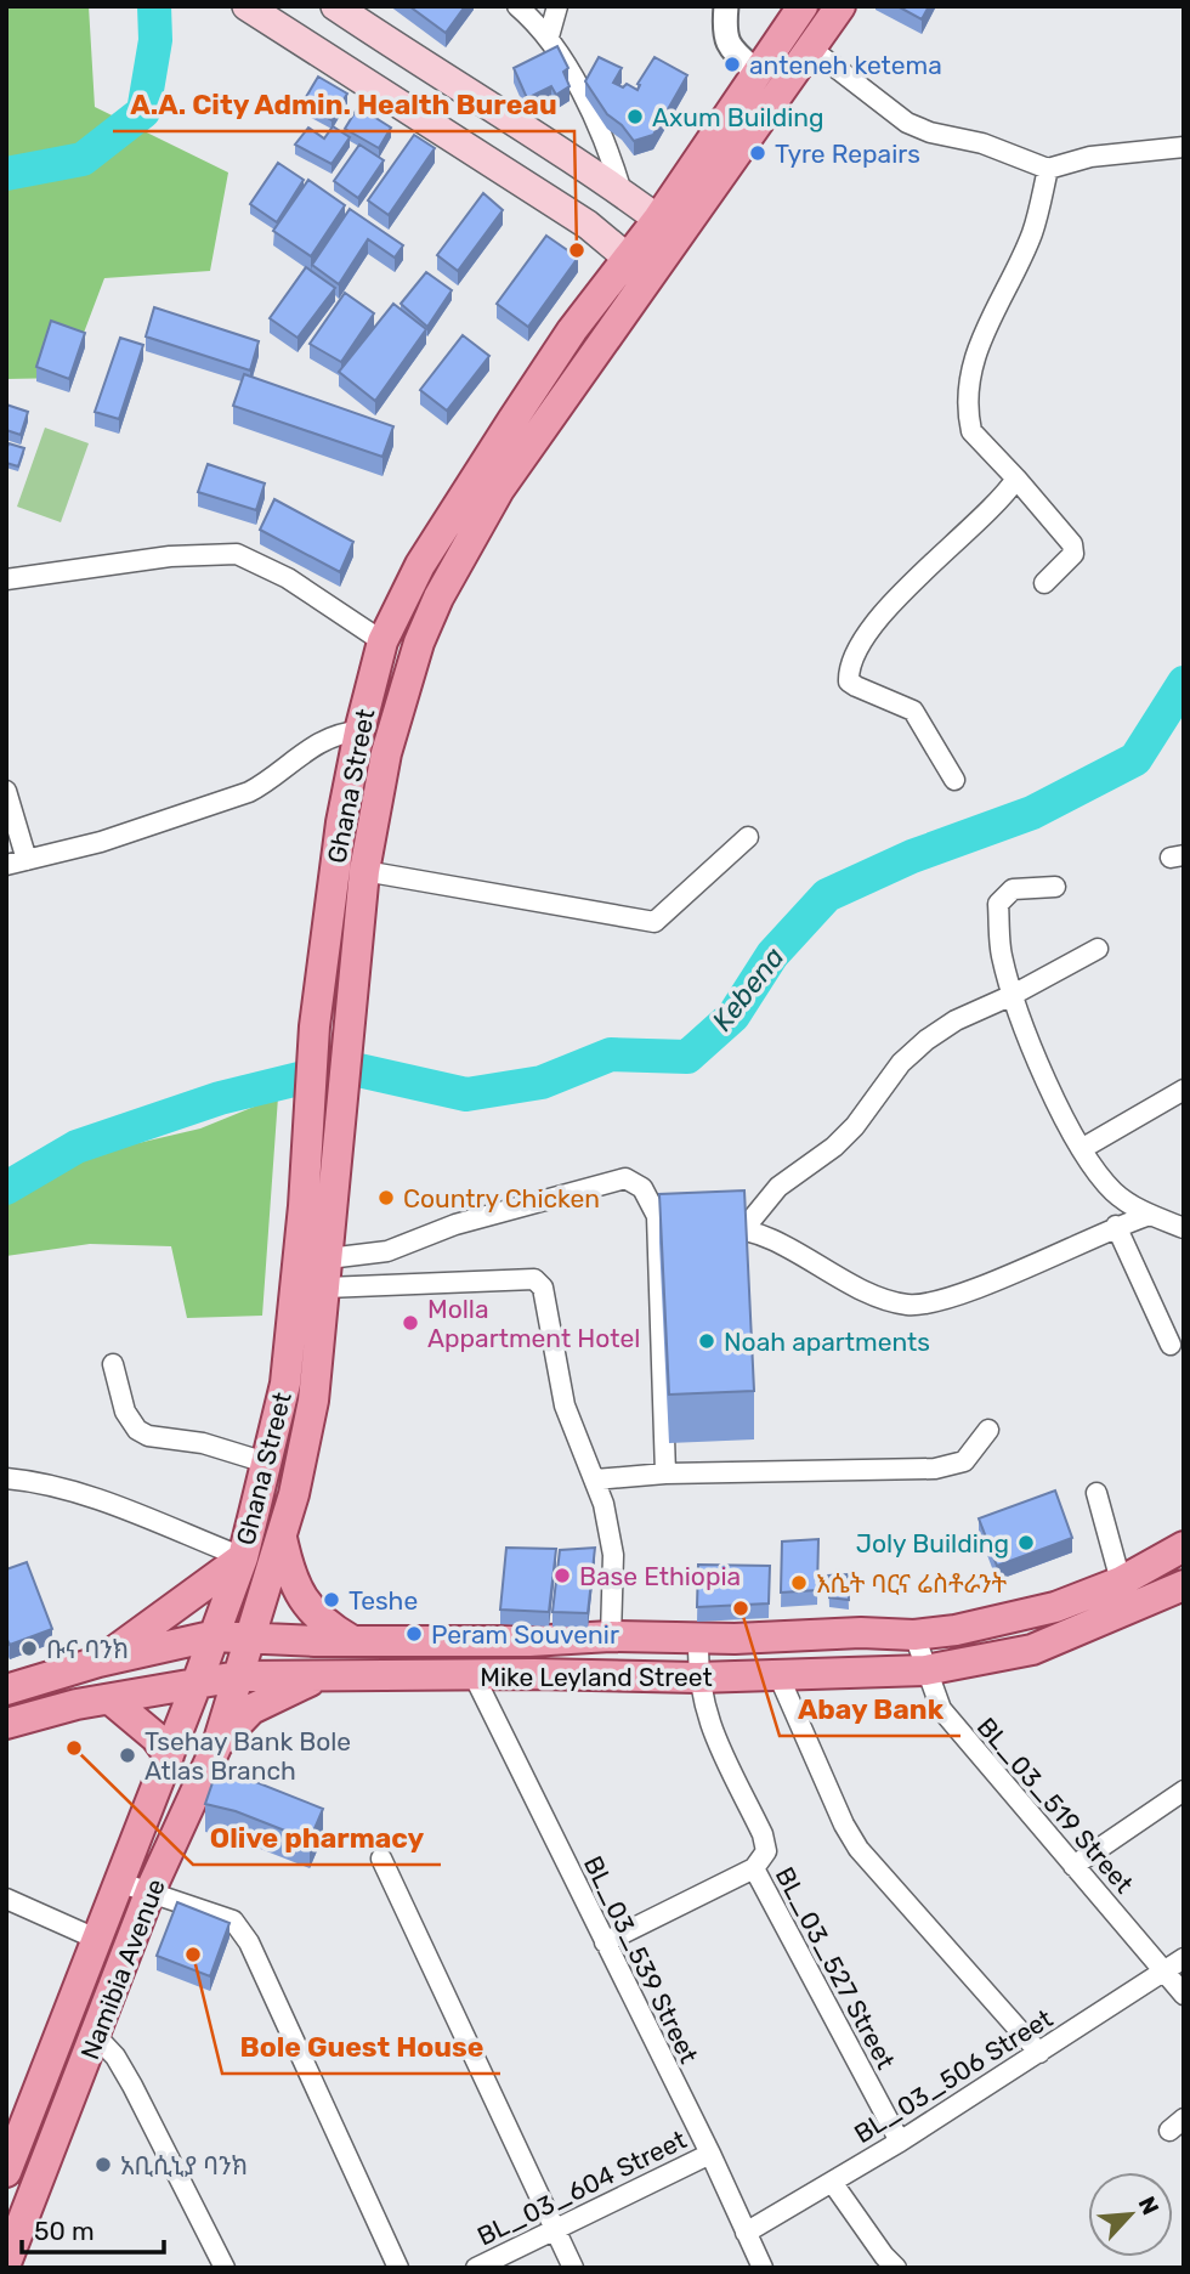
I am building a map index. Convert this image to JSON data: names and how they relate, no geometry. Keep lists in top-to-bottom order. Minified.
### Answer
{"streets":{"main road":["Ghana Street","Mike Leyland Street","Namibia Avenue"],"street":["BL_03_519 Street","BL_03_539 Street","BL_03_527 Street","BL_03_506 Street","BL_03_604 Street"]},"crossings":[["Ghana Street","Mike Leyland Street"],["Ghana Street","Namibia Avenue"],["Mike Leyland Street","BL_03_519 Street"],["Mike Leyland Street","BL_03_539 Street"],["Mike Leyland Street","BL_03_527 Street"],["Mike Leyland Street","Namibia Avenue"],["BL_03_519 Street","BL_03_506 Street"],["BL_03_539 Street","BL_03_506 Street"],["BL_03_539 Street","BL_03_604 Street"],["BL_03_527 Street","BL_03_506 Street"]],"water":["Kebena"],"places":["anteneh ketema","Axum Building","Tyre Repairs","A.A. City Admin. Health Bureau","Country Chicken","Molla Appartment Hotel","Noah apartments","Joly Building","Base Ethiopia","እሴት ባርና ሬስቶራንት","Teshe","Abay Bank","Peram Souvenir","ቡና ባንክ","Olive pharmacy","Tsehay Bank Bole Atlas Branch","Bole Guest House","አቢሲኒያ ባንክ"],"scale_bar":"50 m","north":"top right"}
